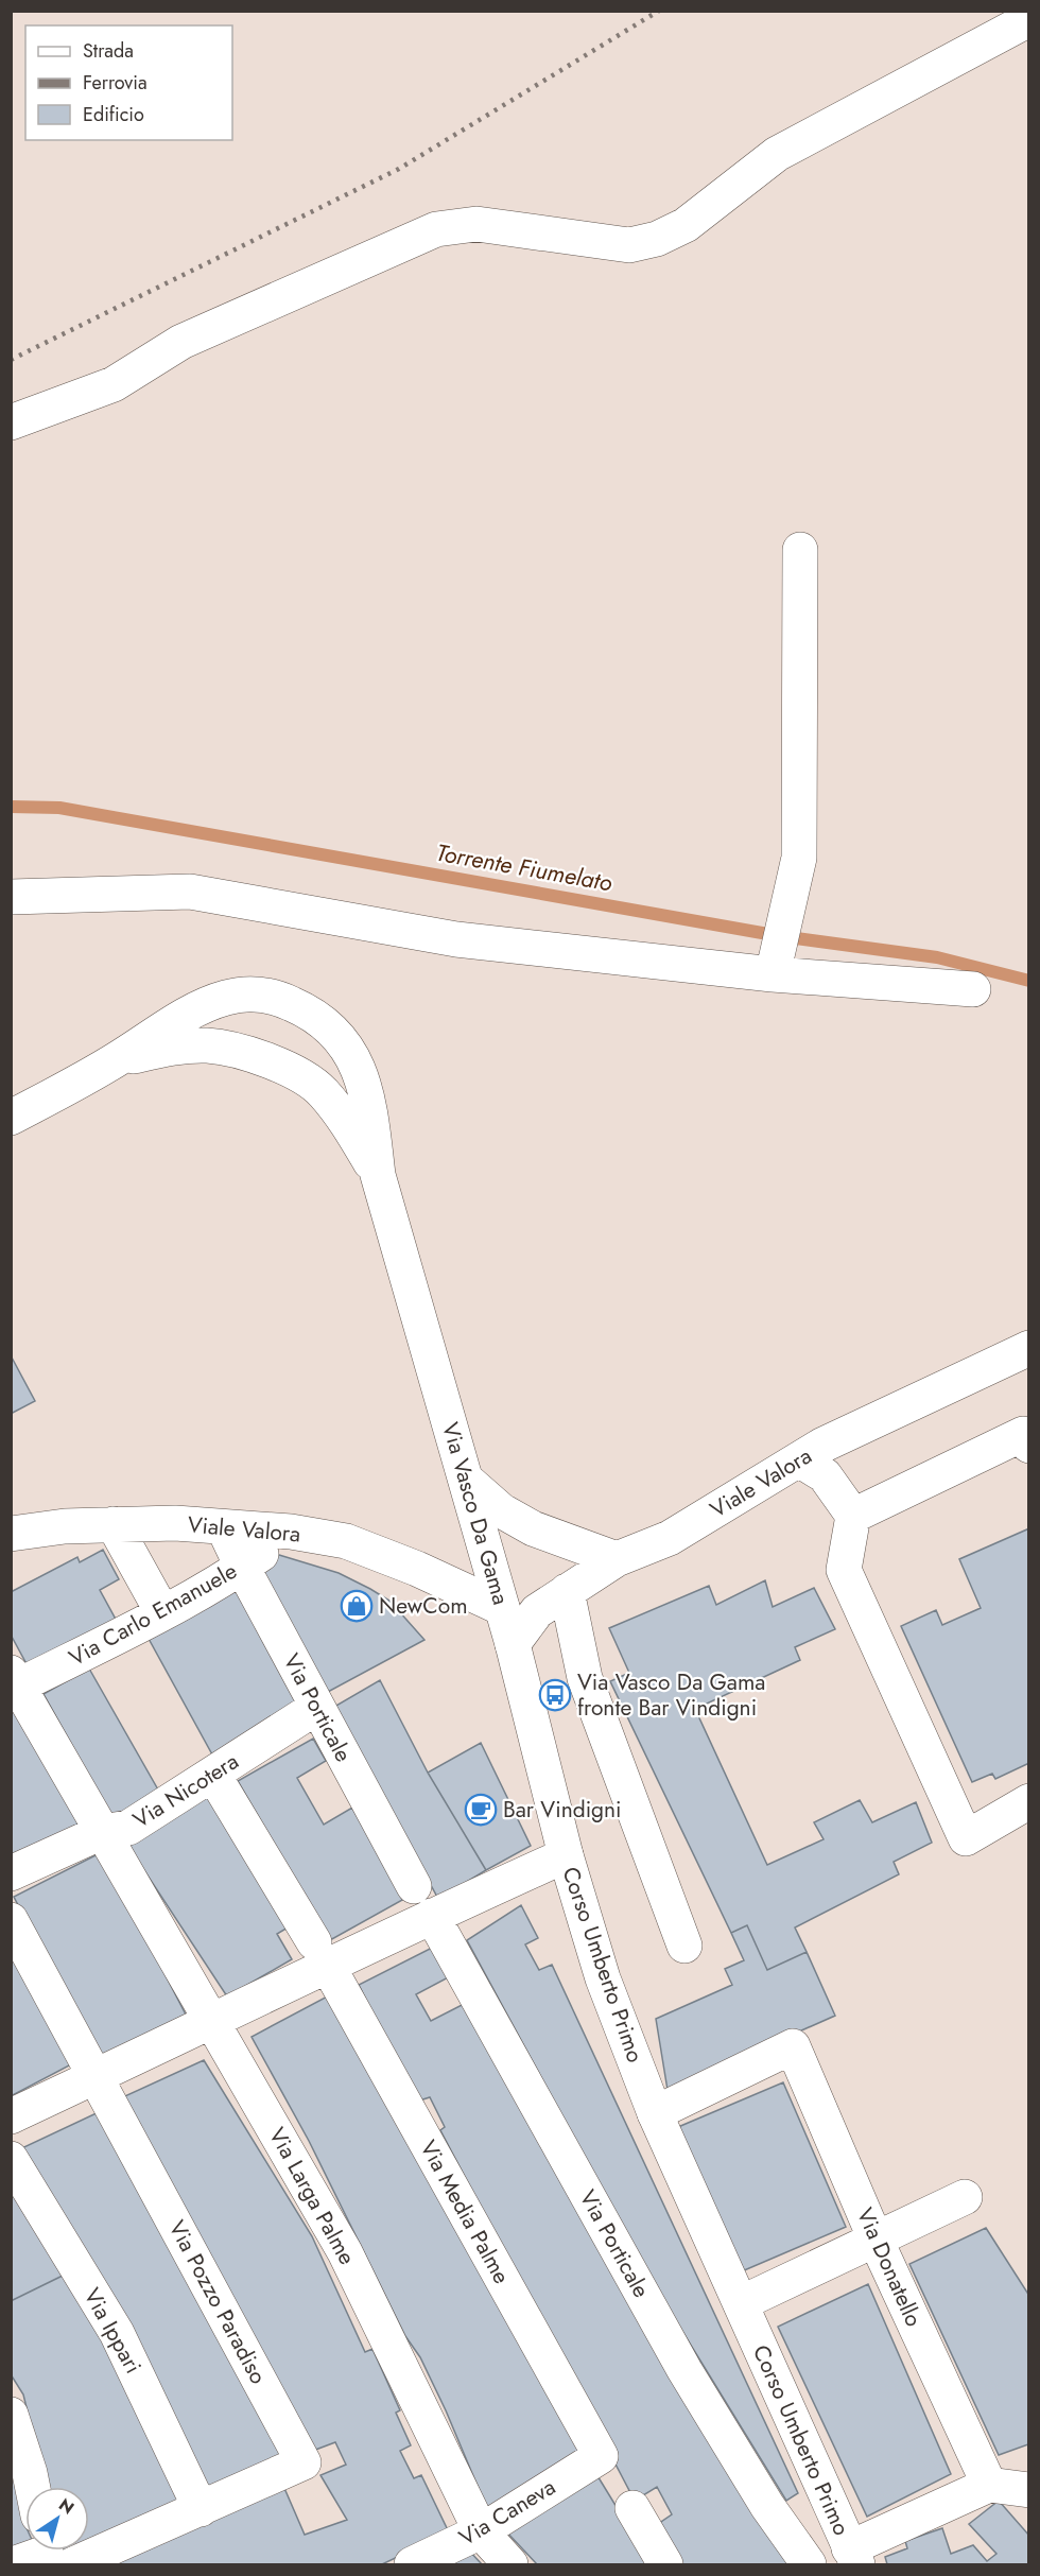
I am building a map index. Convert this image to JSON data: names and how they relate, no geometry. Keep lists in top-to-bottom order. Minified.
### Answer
{"streets":{"street":["Viale Valora","Via Vasco Da Gama","Via Carlo Emanuele","Via Porticale","Via Nicotera","Corso Umberto Primo","Via Larga Palme","Via Media Palme","Via Donatello","Via Pozzo Paradiso","Via Ippari","Via Caneva"]},"crossings":[["Viale Valora","Via Vasco Da Gama"],["Viale Valora","Via Carlo Emanuele"],["Viale Valora","Via Porticale"],["Via Vasco Da Gama","Corso Umberto Primo"],["Via Carlo Emanuele","Via Porticale"],["Via Carlo Emanuele","Via Larga Palme"],["Via Porticale","Via Nicotera"],["Via Porticale","Corso Umberto Primo"],["Via Nicotera","Via Larga Palme"],["Via Nicotera","Via Media Palme"],["Corso Umberto Primo","Via Larga Palme"],["Corso Umberto Primo","Via Media Palme"],["Corso Umberto Primo","Via Donatello"],["Corso Umberto Primo","Via Pozzo Paradiso"],["Via Larga Palme","Via Caneva"],["Via Media Palme","Via Caneva"],["Via Pozzo Paradiso","Via Ippari"]],"water":["Torrente Fiumelato"],"places":{"shop":["NewCom"],"bus stop":["Via Vasco Da Gama fronte Bar Vindigni"],"cafe":["Bar Vindigni"]},"legend":["Strada","Ferrovia","Edificio"],"north":"top right"}
